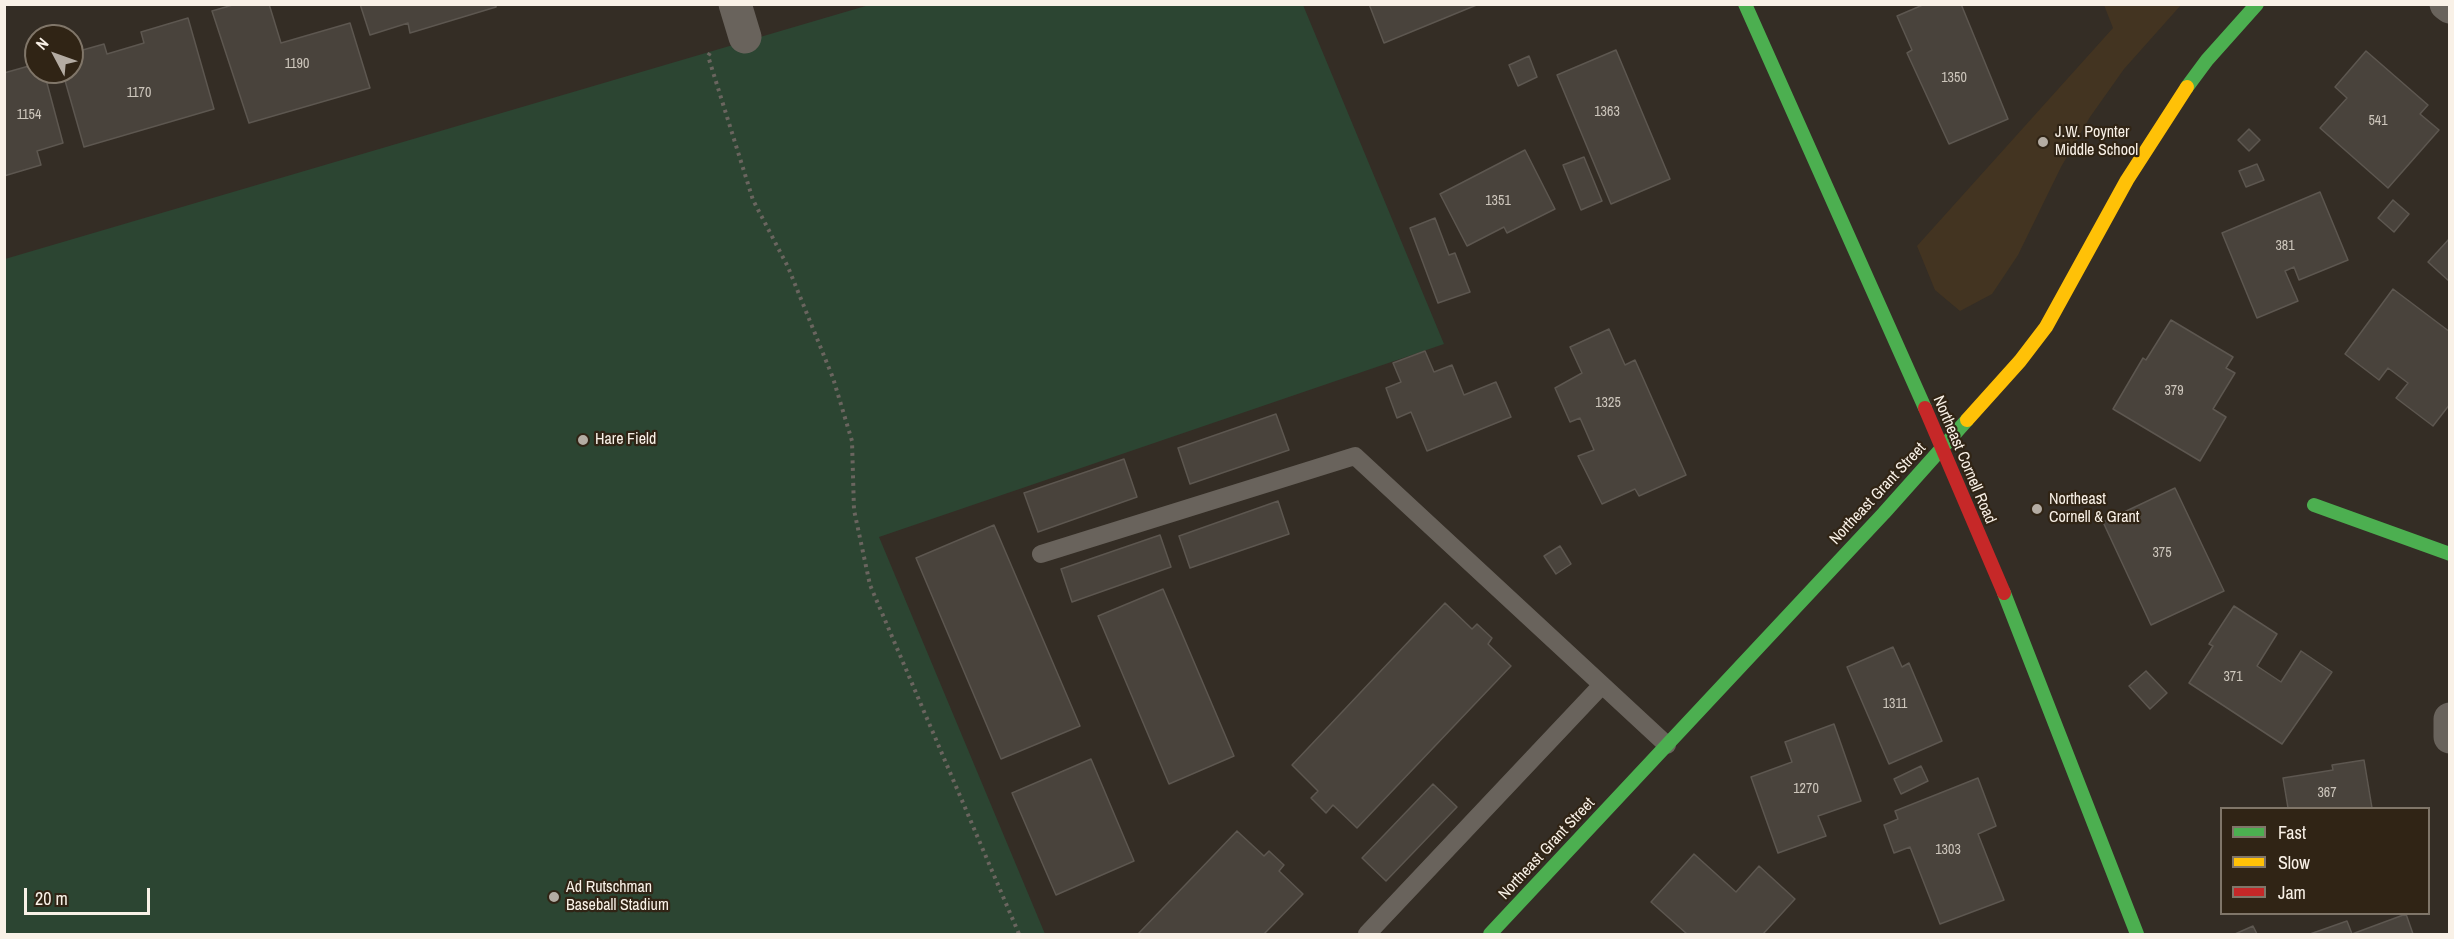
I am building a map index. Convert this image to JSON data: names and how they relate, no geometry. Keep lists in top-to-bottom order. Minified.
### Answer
{"streets":{"main road":["Northeast Cornell Road","Northeast Grant Street"]},"crossings":[["Northeast Cornell Road","Northeast Grant Street"]],"places":["J.W. Poynter Middle School","Hare Field","Northeast Cornell & Grant","Ad Rutschman Baseball Stadium"],"house_numbers":["1190","1350","1170","1363","1154","541","1351","381","379","1325","375","371","1311","1270","367","1303"],"legend":["Fast","Slow","Jam"],"scale_bar":"20 m","north":"top left"}
